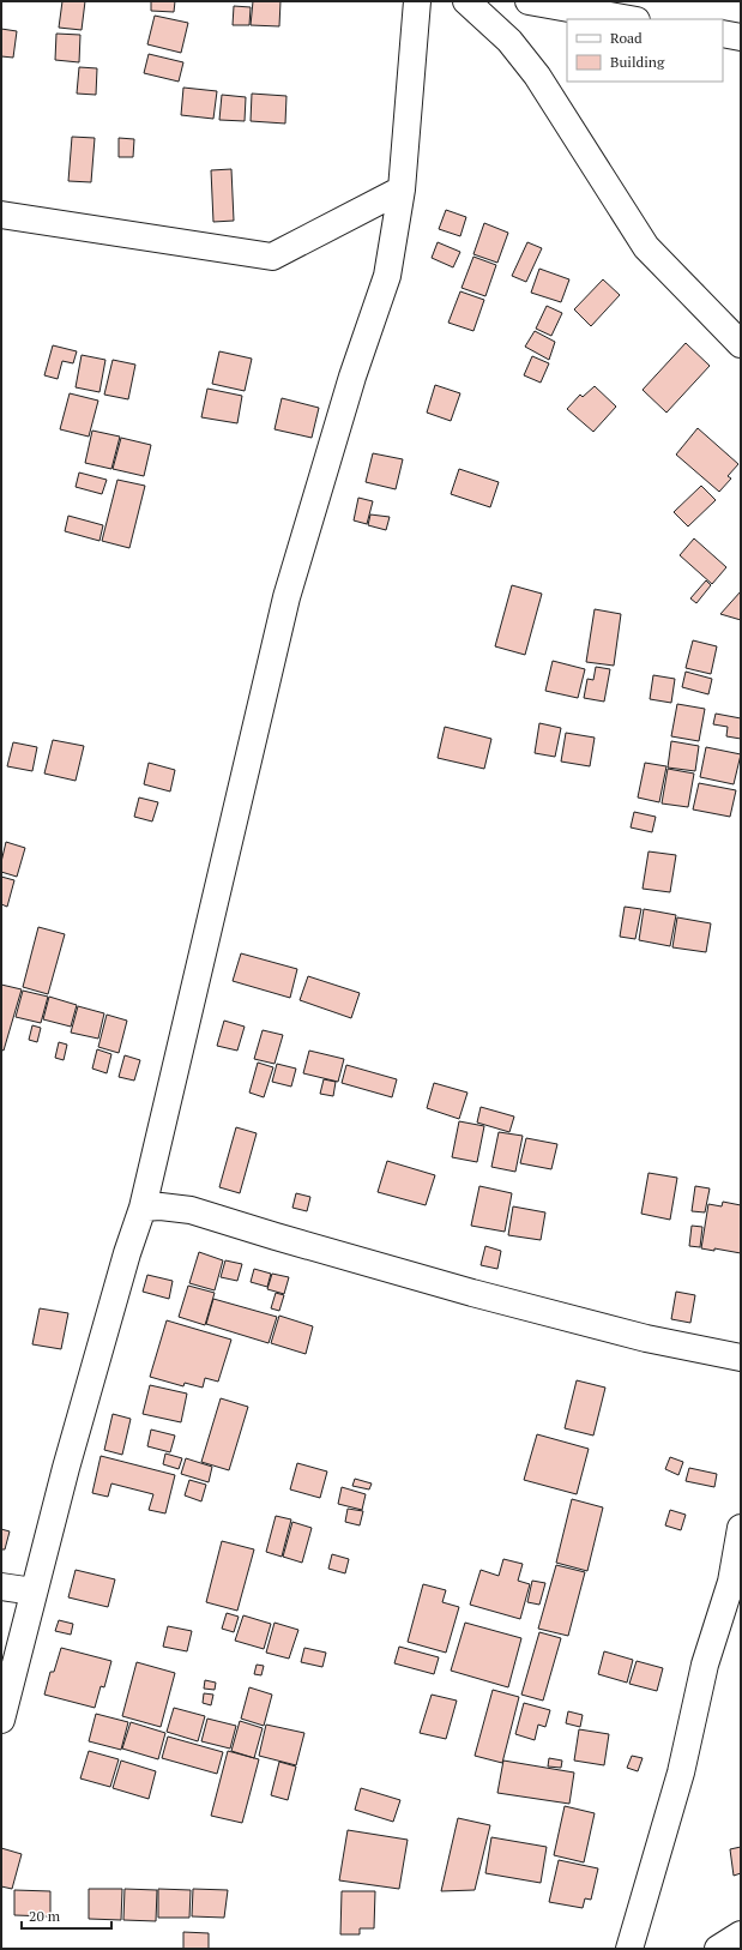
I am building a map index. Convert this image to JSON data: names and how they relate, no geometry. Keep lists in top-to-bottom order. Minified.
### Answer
{"legend":["Road","Building"],"scale_bar":"20 m"}
